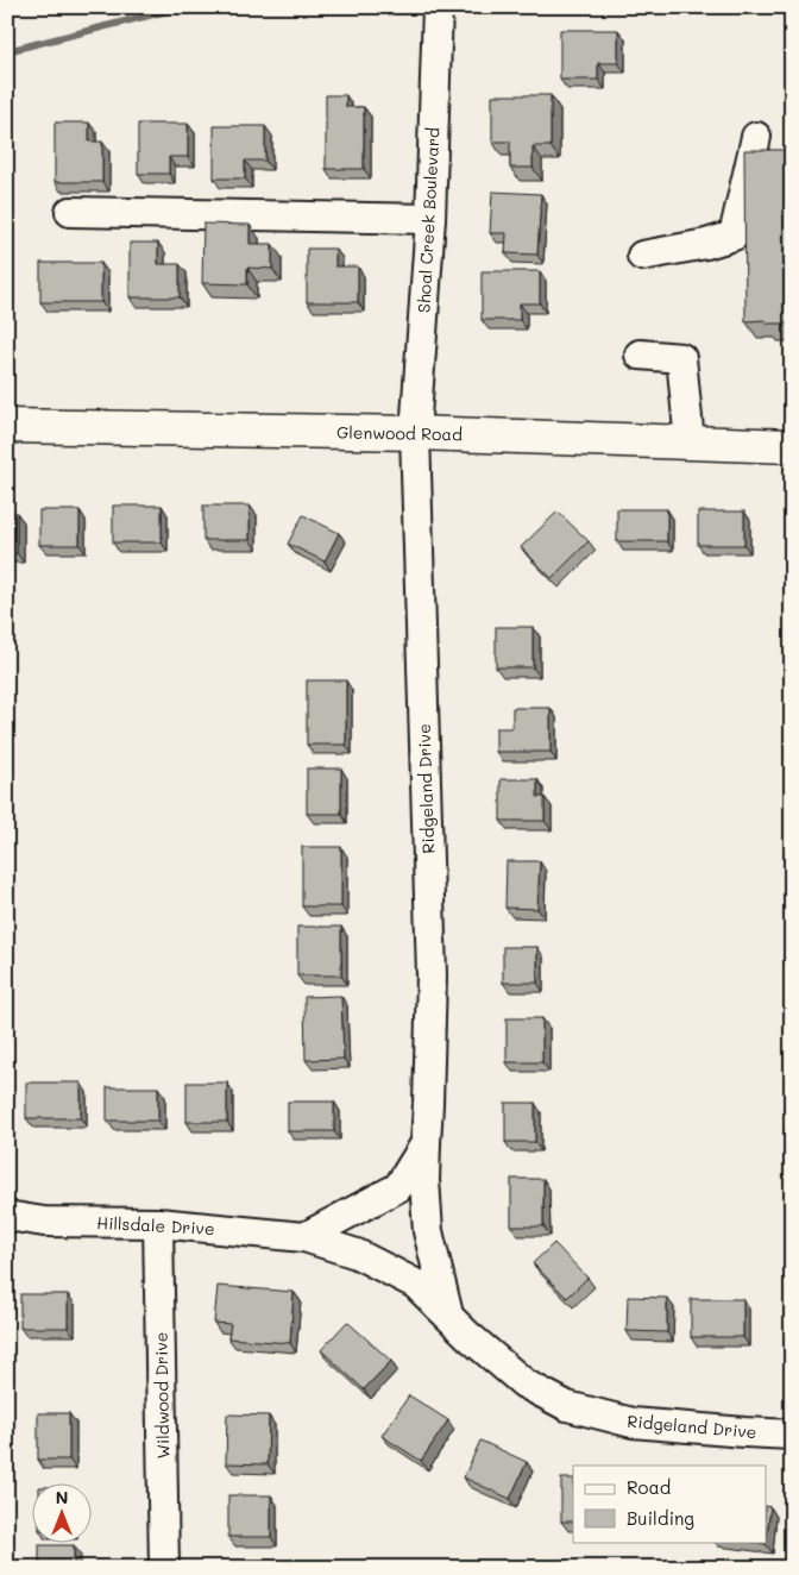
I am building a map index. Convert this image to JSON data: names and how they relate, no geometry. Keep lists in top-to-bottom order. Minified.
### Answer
{"streets":{"main road":["Glenwood Road"],"street":["Shoal Creek Boulevard","Ridgeland Drive","Hillsdale Drive","Wildwood Drive"]},"crossings":[["Shoal Creek Boulevard","Glenwood Road"],["Shoal Creek Boulevard","Ridgeland Drive"],["Glenwood Road","Ridgeland Drive"],["Ridgeland Drive","Hillsdale Drive"],["Hillsdale Drive","Wildwood Drive"]],"legend":["Road","Building"],"north":"top"}
